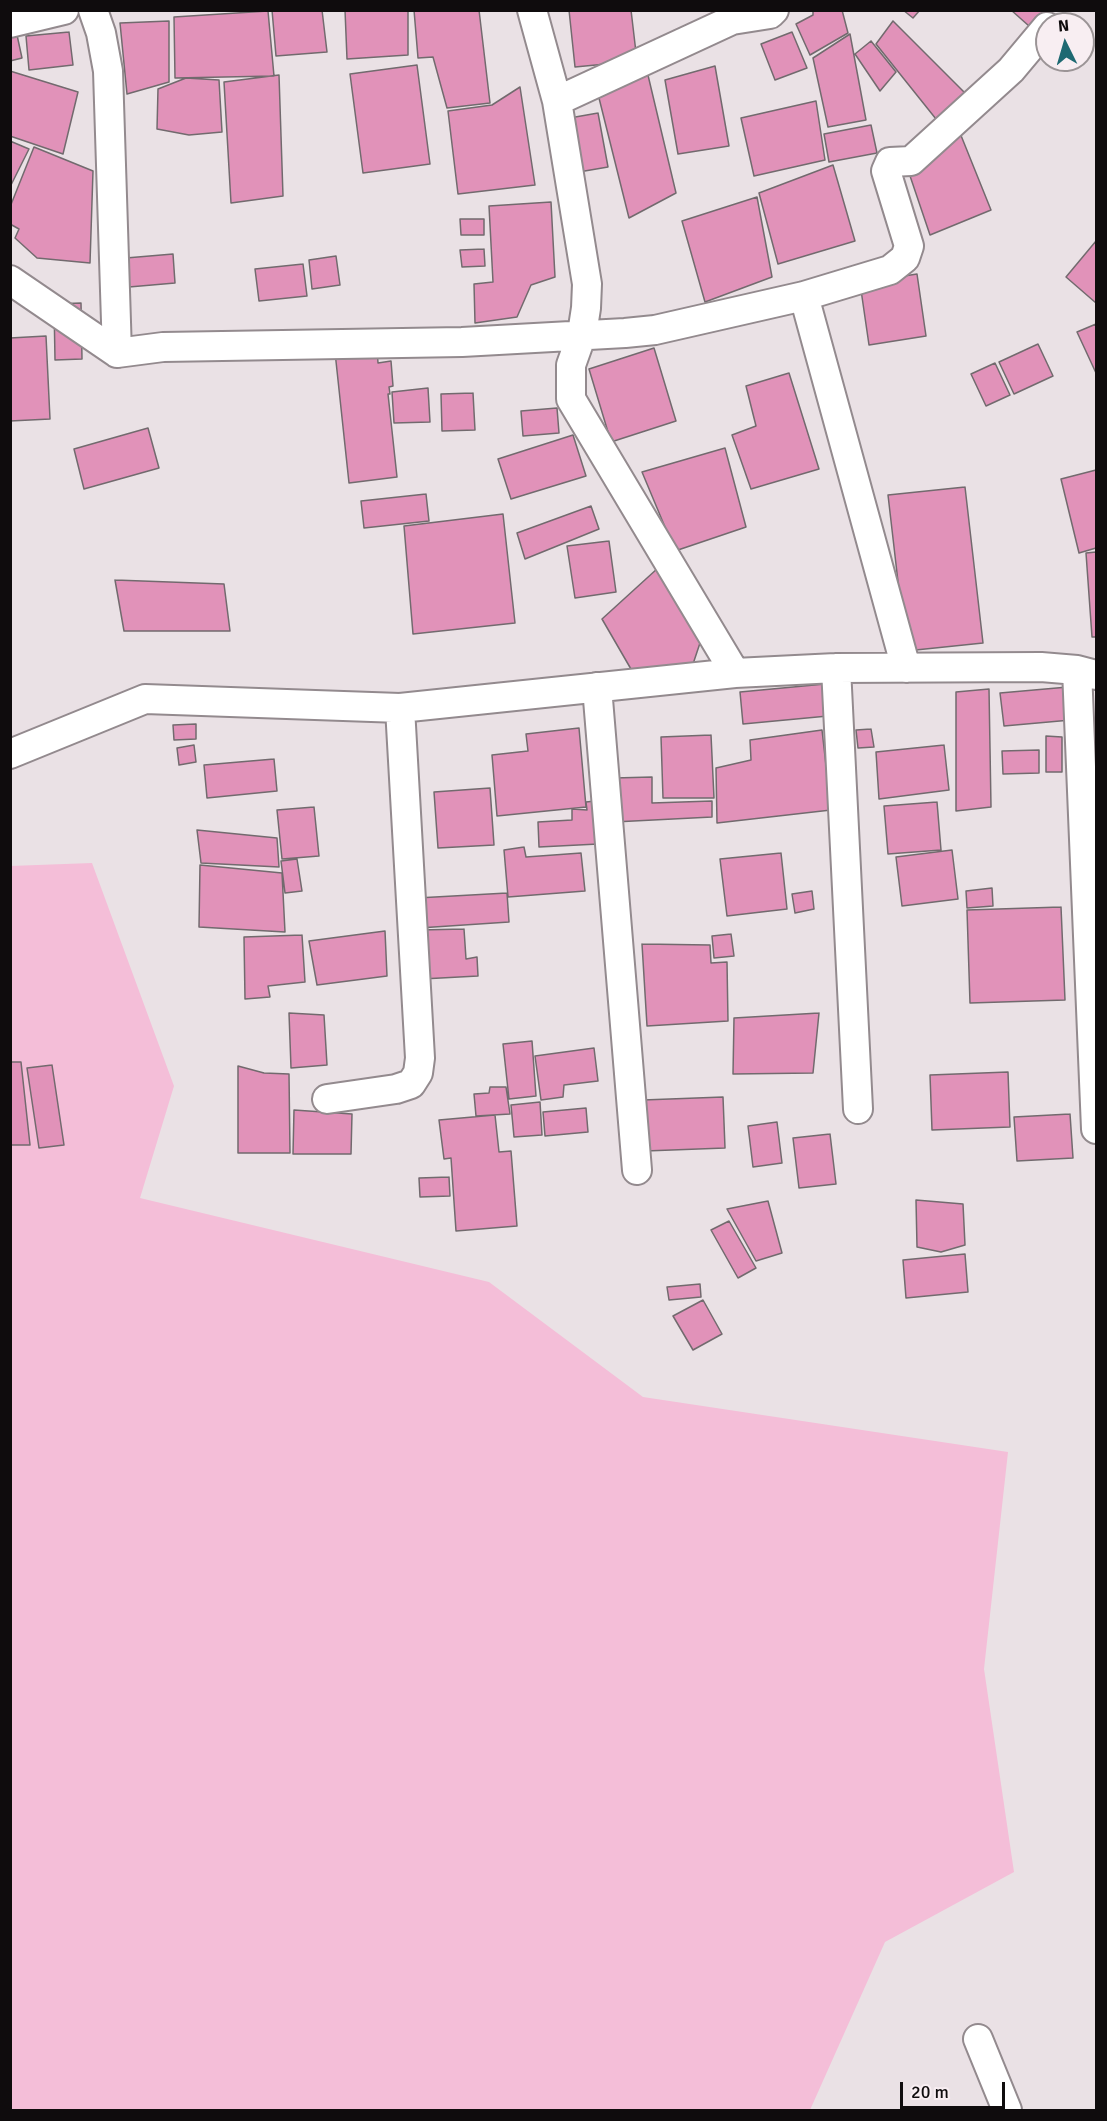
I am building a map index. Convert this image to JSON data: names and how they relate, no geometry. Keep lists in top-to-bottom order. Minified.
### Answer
{"scale_bar":"20 m","north":"top"}
